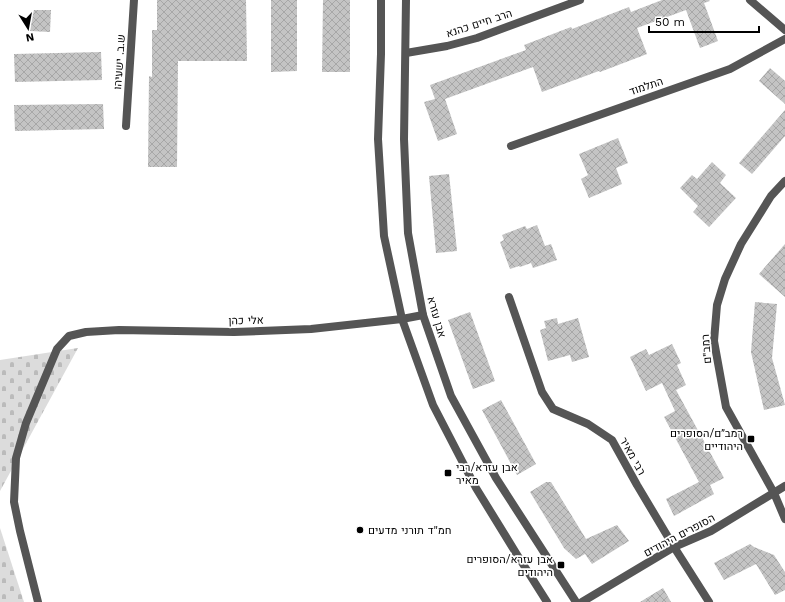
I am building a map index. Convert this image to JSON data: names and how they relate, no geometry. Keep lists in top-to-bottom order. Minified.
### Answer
{"streets":{"street":["הרב חיים כהנא","ש.ב. ישעיהו","התלמוד","אבן עזרא","אלי כהן","רמב\"ם","רבי מאיר","הסופרים היהודים"]},"crossings":[["הרב חיים כהנא","אבן עזרא"],["אבן עזרא","אלי כהן"],["רמב\"ם","הסופרים היהודים"],["רבי מאיר","הסופרים היהודים"]],"places":{"transit":["רמב״ם/הסופרים היהודיים","אבן עזרא/רבי מאיר","אבן עזרא/הסופרים היהודים"],"other":["חמ\"ד תורני מדעים"]},"scale_bar":"50 m","north":"bottom"}
